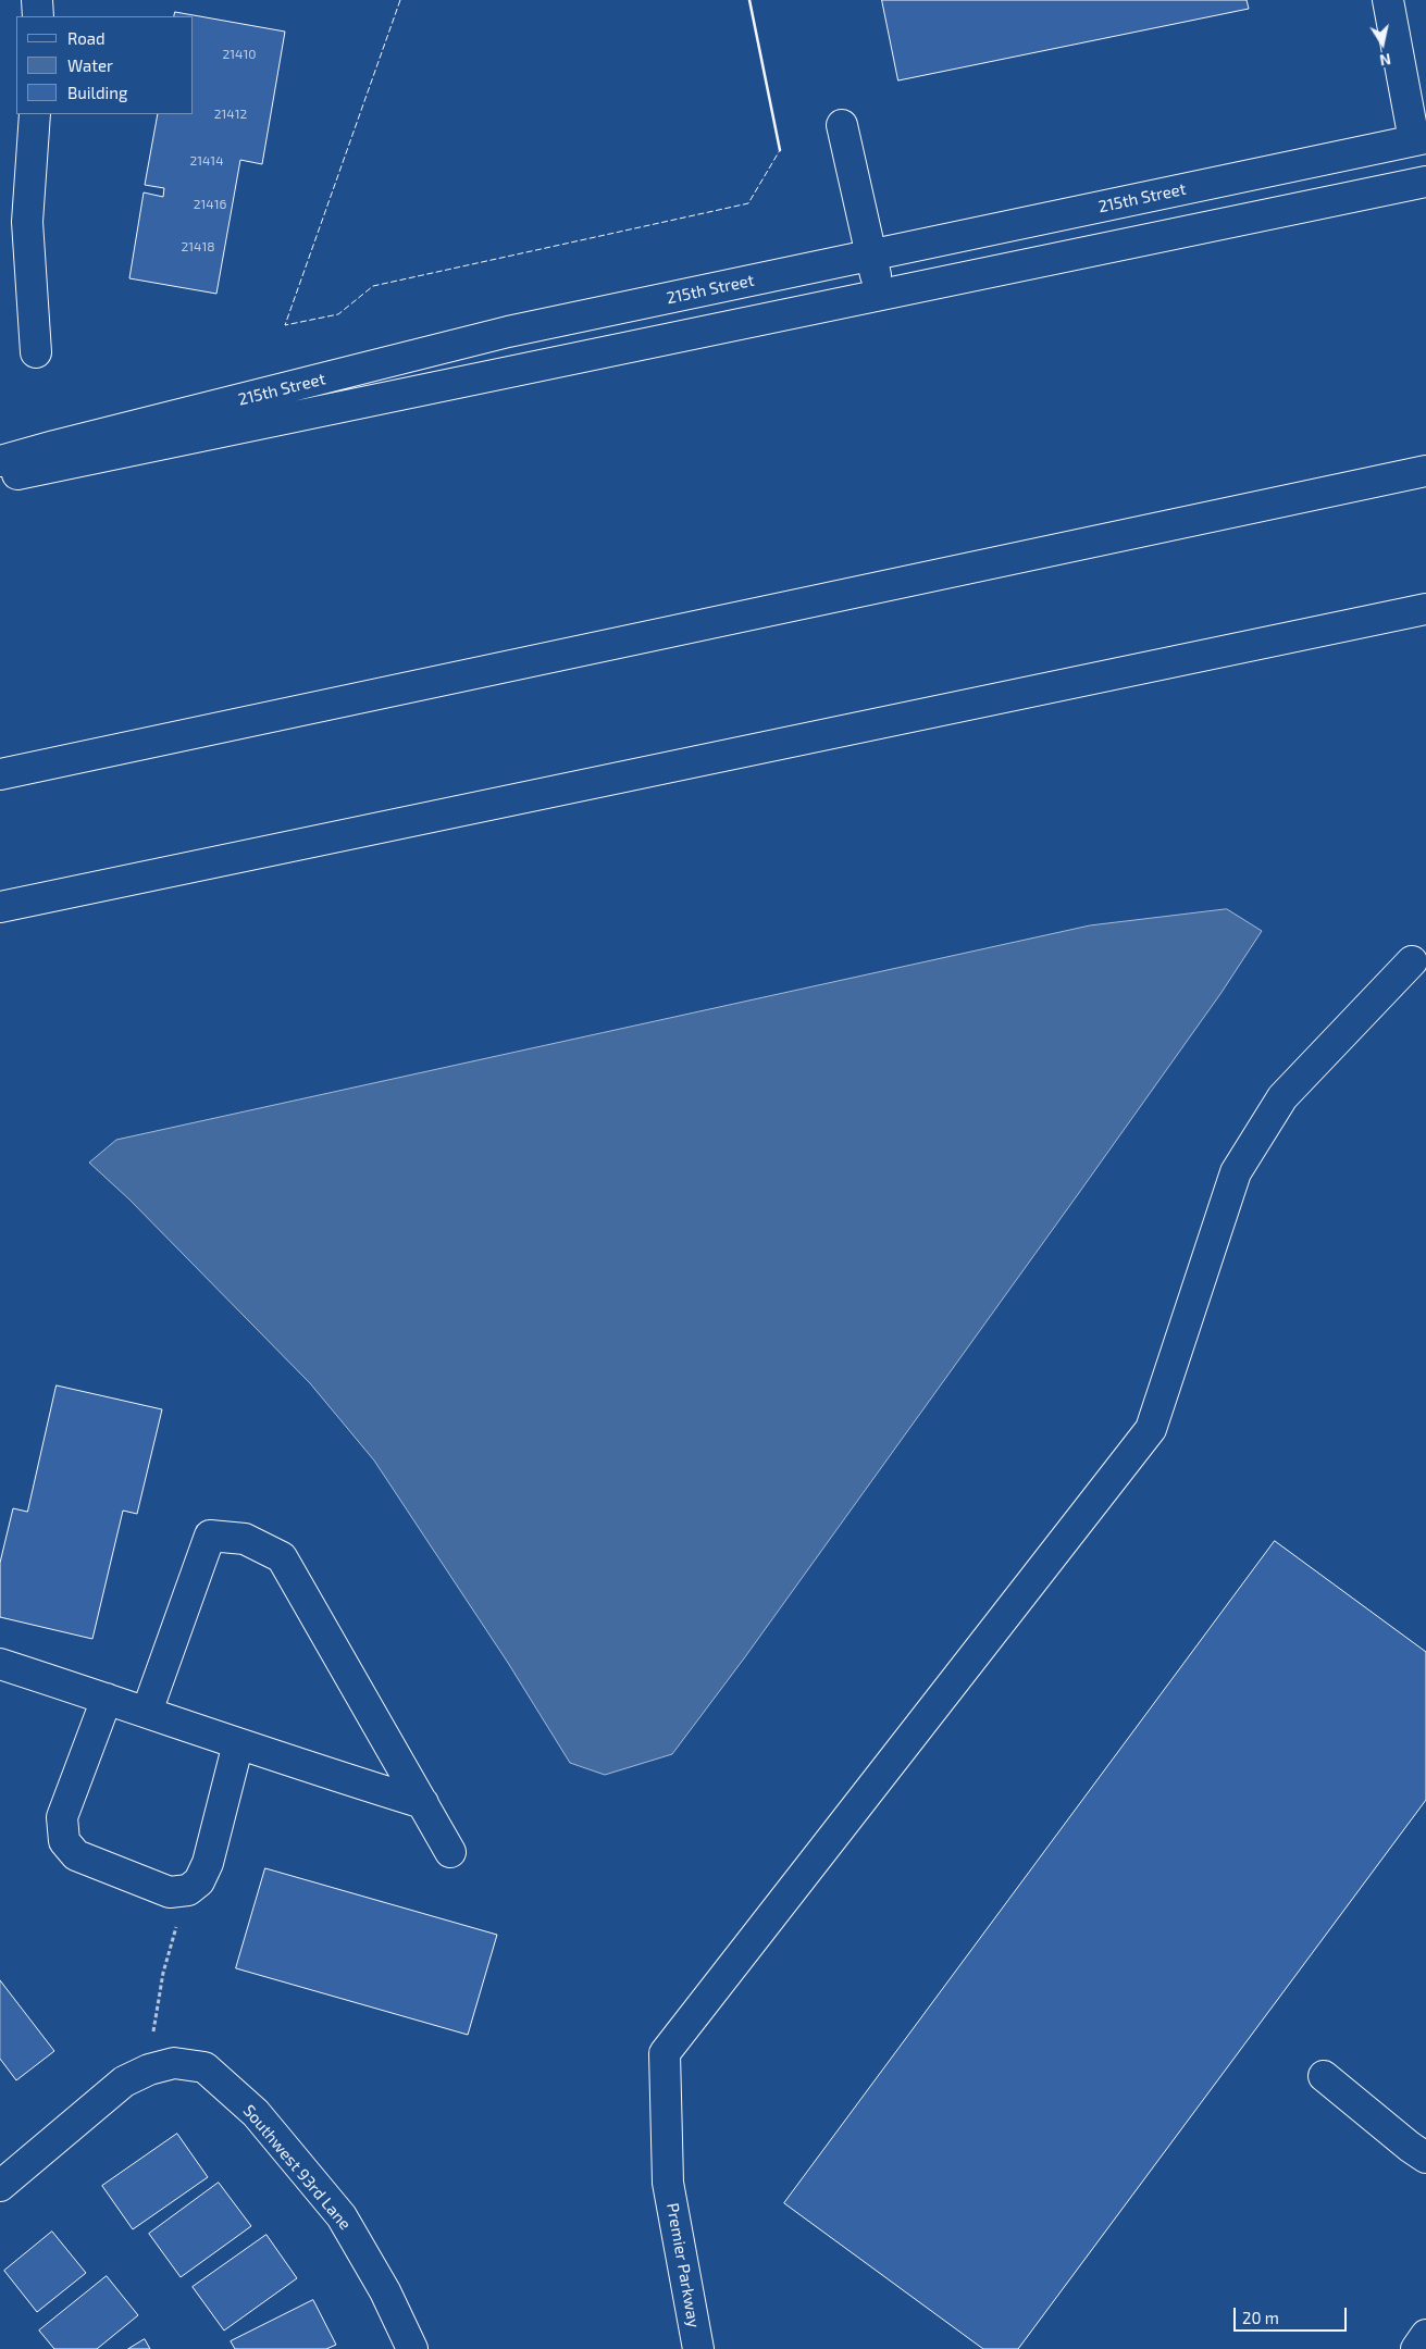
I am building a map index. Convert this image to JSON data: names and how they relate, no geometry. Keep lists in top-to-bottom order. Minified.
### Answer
{"streets":{"main road":["215th Street","Southwest 93rd Lane","Premier Parkway"]},"house_numbers":["21410","21412","21414","21416","21418"],"legend":["Road","Water","Building"],"scale_bar":"20 m","north":"bottom"}
